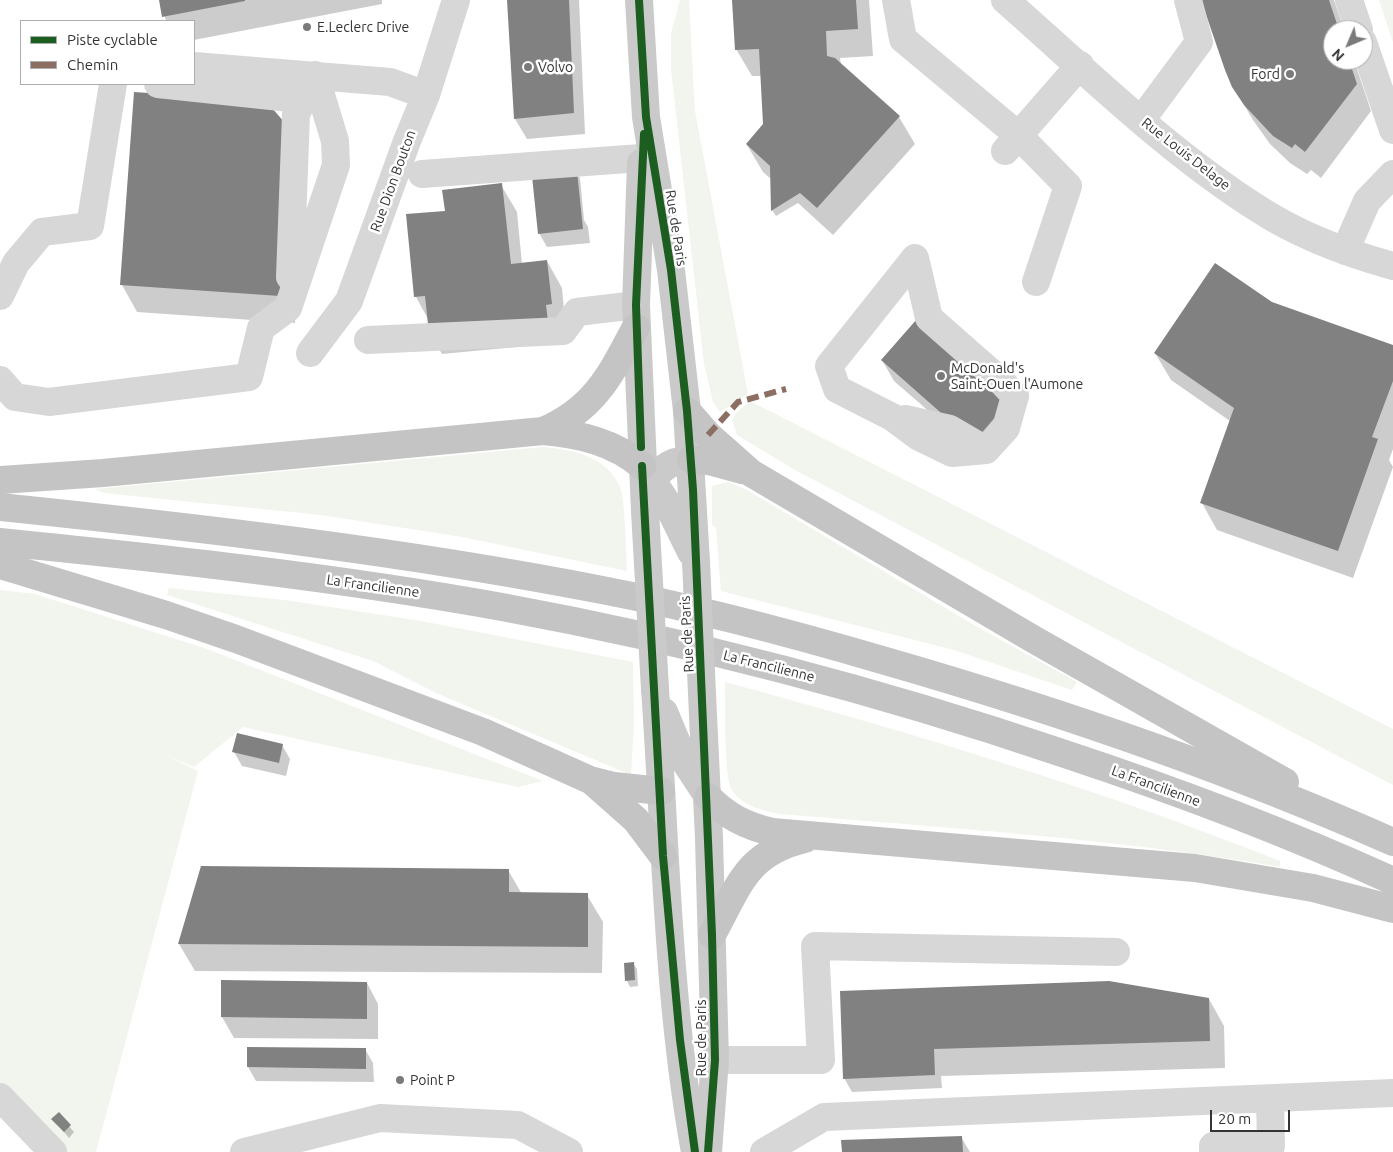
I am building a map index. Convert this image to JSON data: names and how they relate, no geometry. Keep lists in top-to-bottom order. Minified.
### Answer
{"streets":{"highway":["La Francilienne"],"main road":["Rue de Paris"],"street":["Rue Louis Delage","Rue Dion Bouton"]},"places":["E.Leclerc Drive","Volvo","Ford","McDonald's Saint-Ouen l'Aumone","Point P"],"legend":["Piste cyclable","Chemin"],"scale_bar":"20 m","north":"bottom left"}
